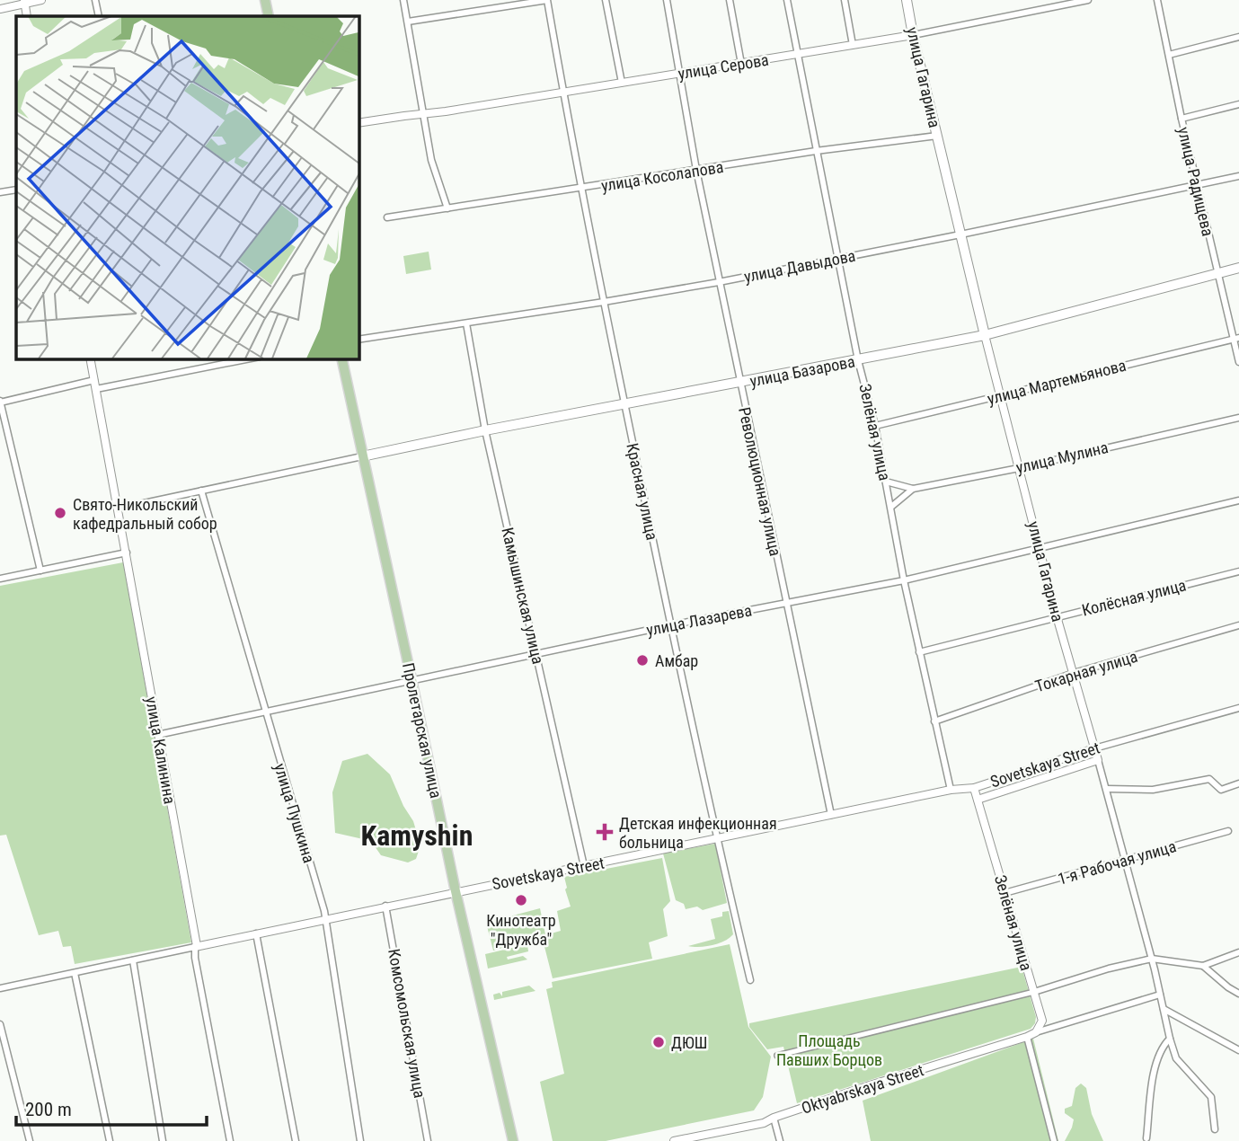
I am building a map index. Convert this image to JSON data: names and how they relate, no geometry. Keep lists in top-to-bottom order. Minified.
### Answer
{"streets":{"main road":["улица Гагарина","улица Базарова","Пролетарская улица"],"street":["улица Серова","улица Косолапова","улица Радищева","улица Давыдова","улица Мартемьянова","Зелёная улица","улица Мулина","Революционная улица","Красная улица","Камышинская улица","Колёсная улица","улица Лазарева","Токарная улица","улица Калинина","Sovetskaya Street","улица Пушкина","1-я Рабочая улица","Комсомольская улица","Oktyabrskaya Street"]},"crossings":[["улица Серова","улица Гагарина"],["улица Серова","Зелёная улица"],["улица Серова","Революционная улица"],["улица Серова","Красная улица"],["улица Гагарина","улица Косолапова"],["улица Гагарина","улица Давыдова"],["улица Гагарина","улица Базарова"],["улица Гагарина","улица Мартемьянова"],["улица Гагарина","улица Мулина"],["улица Гагарина","Колёсная улица"],["улица Гагарина","улица Лазарева"],["улица Гагарина","Токарная улица"],["улица Гагарина","Sovetskaya Street"],["улица Гагарина","1-я Рабочая улица"],["улица Косолапова","Зелёная улица"],["улица Косолапова","Революционная улица"],["улица Косолапова","Красная улица"],["улица Радищева","улица Давыдова"],["улица Радищева","улица Базарова"],["улица Радищева","улица Мартемьянова"],["улица Давыдова","Зелёная улица"],["улица Давыдова","Революционная улица"],["улица Давыдова","Красная улица"],["улица Давыдова","Камышинская улица"],["улица Базарова","Зелёная улица"],["улица Базарова","Революционная улица"],["улица Базарова","Красная улица"],["улица Базарова","Камышинская улица"],["улица Базарова","Пролетарская улица"],["улица Мартемьянова","Зелёная улица"],["Зелёная улица","улица Мулина"],["Зелёная улица","Колёсная улица"],["Зелёная улица","улица Лазарева"],["Зелёная улица","Токарная улица"],["Зелёная улица","Sovetskaya Street"],["Зелёная улица","1-я Рабочая улица"],["Зелёная улица","Oktyabrskaya Street"],["Революционная улица","улица Лазарева"],["Революционная улица","Sovetskaya Street"],["Красная улица","улица Лазарева"],["Красная улица","Sovetskaya Street"],["Камышинская улица","улица Лазарева"],["Камышинская улица","Sovetskaya Street"],["улица Лазарева","Пролетарская улица"],["улица Лазарева","улица Калинина"],["улица Лазарева","улица Пушкина"],["Пролетарская улица","Sovetskaya Street"],["улица Калинина","Sovetskaya Street"],["Sovetskaya Street","улица Пушкина"],["Sovetskaya Street","Комсомольская улица"]],"districts":["Kamyshin"],"parks":["Площадь Павших Борцов"],"places":{"other":["Свято-Никольский кафедральный собор","Амбар","Кинотеатр \"Дружба\"","ДЮШ"],"health":["Детская инфекционная больница"]},"scale_bar":"200 m"}
